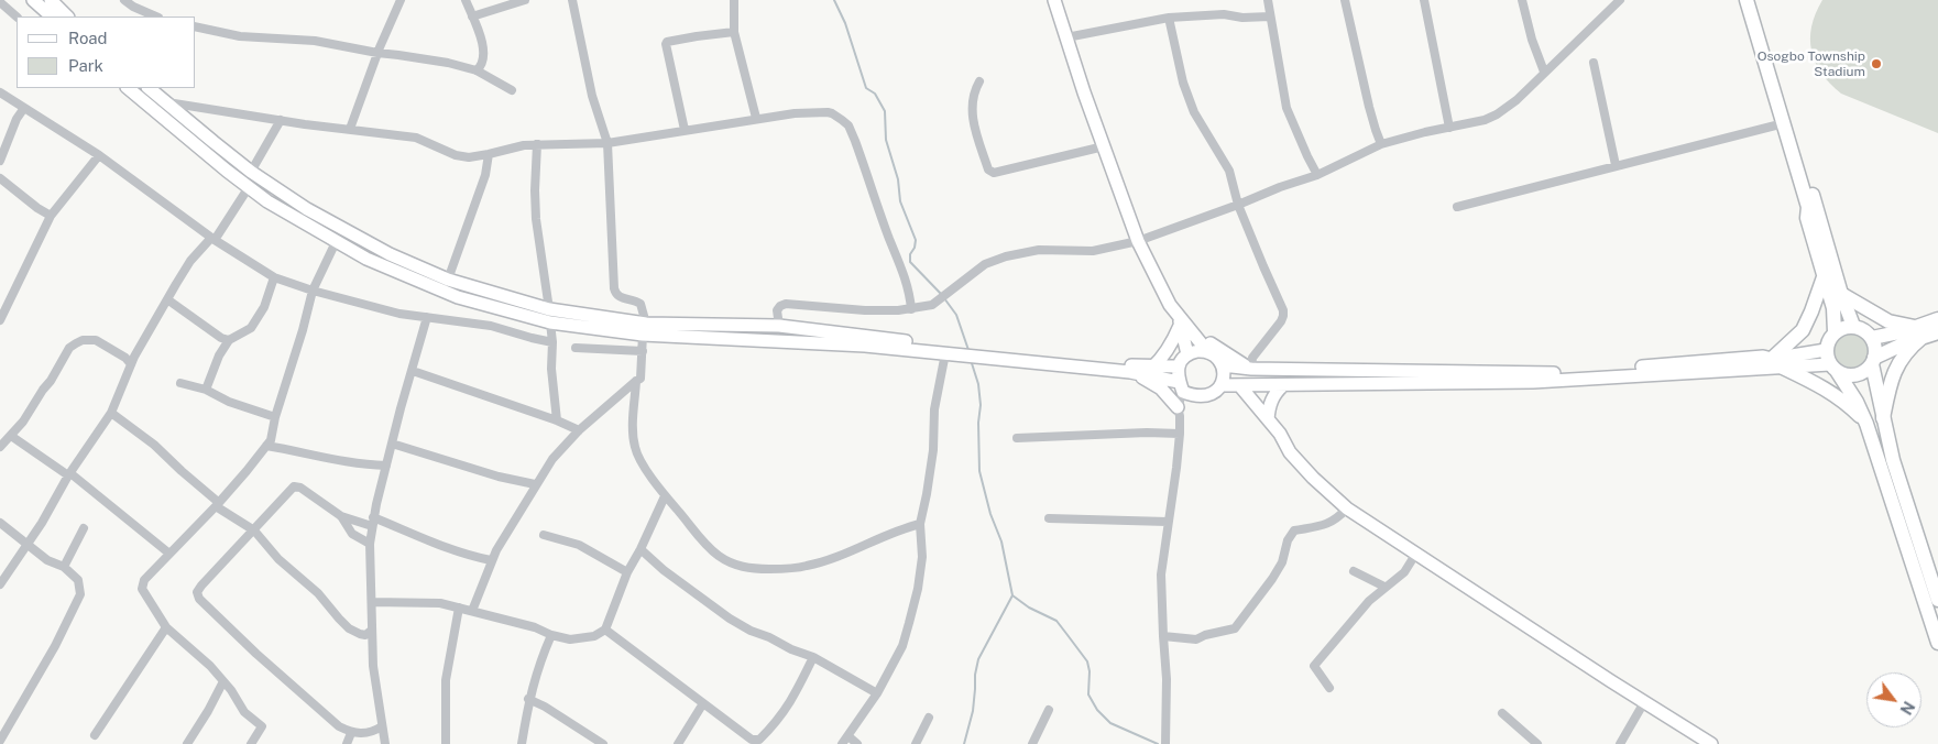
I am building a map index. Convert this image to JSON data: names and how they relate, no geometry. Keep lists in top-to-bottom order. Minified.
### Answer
{"places":["Osogbo Township Stadium"],"legend":["Road","Park"],"north":"bottom right"}
